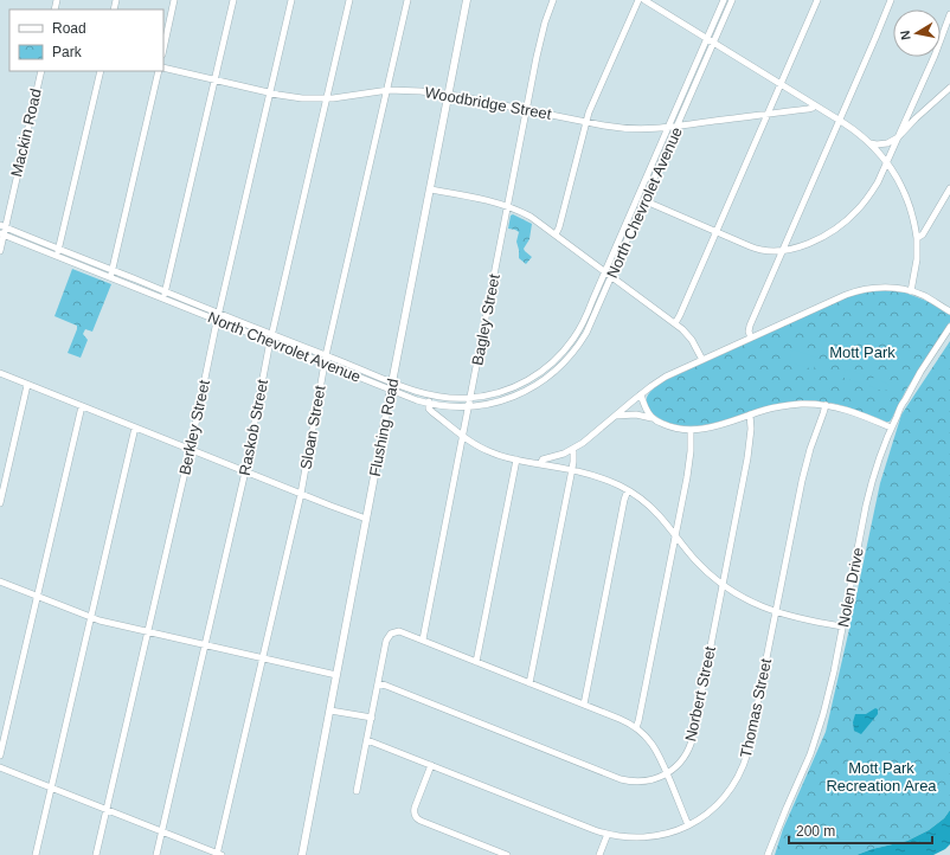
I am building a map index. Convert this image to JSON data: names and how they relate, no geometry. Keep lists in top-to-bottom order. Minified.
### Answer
{"streets":{"main road":["Flushing Road"],"street":["Woodbridge Street","Mackin Road","North Chevrolet Avenue","Bagley Street","Berkley Street","Raskob Street","Sloan Street","Nolen Drive","Norbert Street","Thomas Street"]},"crossings":[["Woodbridge Street","North Chevrolet Avenue"],["Woodbridge Street","Bagley Street"],["Woodbridge Street","Berkley Street"],["Woodbridge Street","Raskob Street"],["Woodbridge Street","Sloan Street"],["Woodbridge Street","Flushing Road"],["Mackin Road","North Chevrolet Avenue"],["North Chevrolet Avenue","Bagley Street"],["North Chevrolet Avenue","Berkley Street"],["North Chevrolet Avenue","Raskob Street"],["North Chevrolet Avenue","Sloan Street"],["North Chevrolet Avenue","Flushing Road"]],"parks":["Mott Park","Mott Park Recreation Area"],"legend":["Road","Park"],"scale_bar":"200 m","north":"left"}
